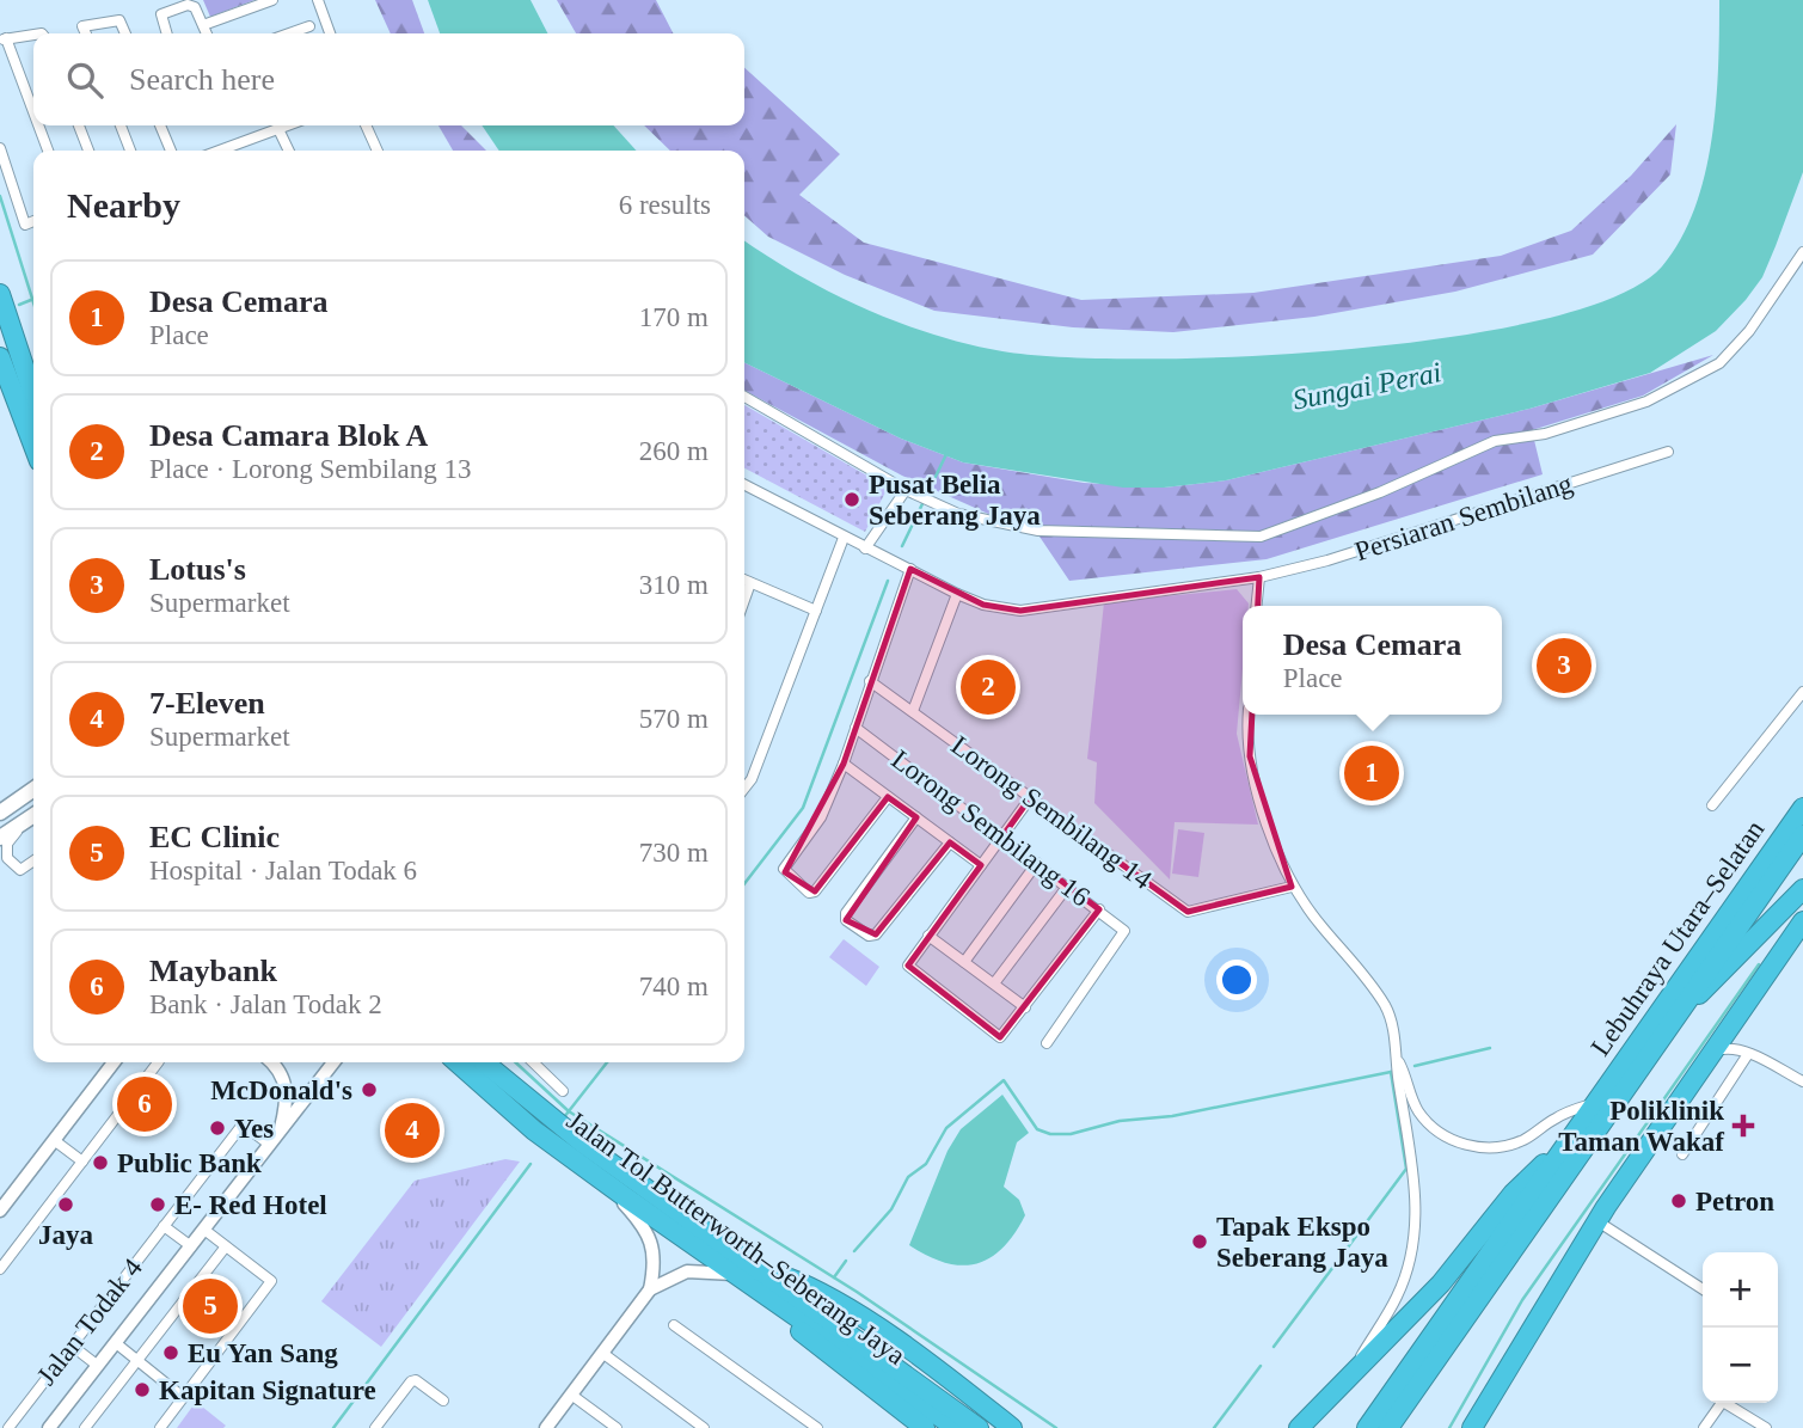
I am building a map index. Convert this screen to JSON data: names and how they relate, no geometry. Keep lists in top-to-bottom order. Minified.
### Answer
{"streets":{"highway":["Lebuhraya Utara–Selatan","Jalan Tol Butterworth–Seberang Jaya"],"street":["Persiaran Sembilang","Lorong Sembilang 14","Lorong Sembilang 16","Jalan Todak 4"]},"water":["Sungai Perai"],"places":{"other":["Pusat Belia Seberang Jaya","McDonald's","Yes","Public Bank","Petron","Jaya","E- Red Hotel","Tapak Ekspo Seberang Jaya","Eu Yan Sang","Kapitan Signature"],"health":["Poliklinik Taman Wakaf"]},"page":{"search":"Search here","heading":["Nearby","6 results"],"list":[{"mark":"1","name":"Desa Cemara","note":"Place","value":"170 m"},{"mark":"2","name":"Desa Camara Blok A","note":"Place · Lorong Sembilang 13","value":"260 m"},{"mark":"3","name":"Lotus's","note":"Supermarket","value":"310 m"},{"mark":"4","name":"7-Eleven","note":"Supermarket","value":"570 m"},{"mark":"5","name":"EC Clinic","note":"Hospital · Jalan Todak 6","value":"730 m"},{"mark":"6","name":"Maybank","note":"Bank · Jalan Todak 2","value":"740 m"}],"popup":["Desa Cemara","Place"],"pins":["3","2","1","6","4","5"],"map_buttons":["+","−"]}}
